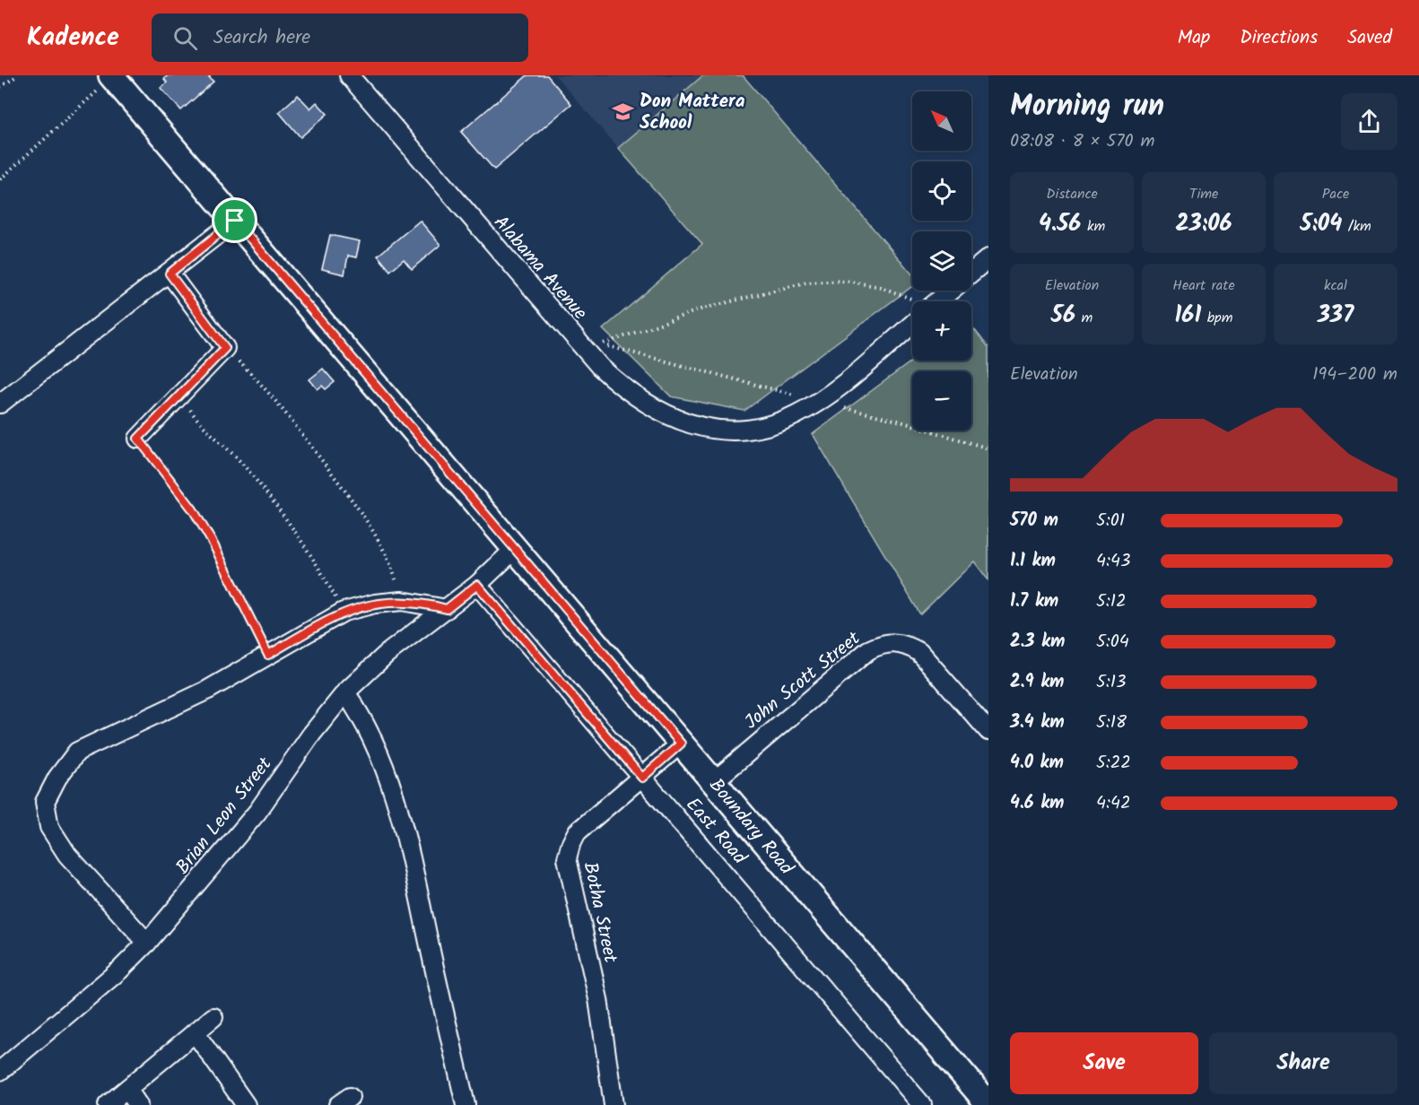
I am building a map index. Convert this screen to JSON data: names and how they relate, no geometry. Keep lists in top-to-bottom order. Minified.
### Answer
{"streets":{"street":["Alabama Avenue","John Scott Street","Brian Leon Street","Boundary Road","East Road","Botha Street"]},"crossings":[["John Scott Street","Boundary Road"],["Brian Leon Street","East Road"],["Boundary Road","Botha Street"],["East Road","Botha Street"]],"places":{"school or university":["Don Mattera School"]},"north":"top left","page":{"header":"Kadence","search":"Search here","nav":["Map","Directions","Saved"],"heading":["Morning run","08:08 · 8 × 570 m"],"map_buttons":["+","−"],"stats":[["Distance","4.56 km"],["Time","23:06"],["Pace","5:04 /km"],["Elevation","56 m"],["Heart rate","161 bpm"],["kcal","337"]],"chart":["Elevation","194–200 m"],"list":[{"name":"570 m","note":"5:01"},{"name":"1.1 km","note":"4:43"},{"name":"1.7 km","note":"5:12"},{"name":"2.3 km","note":"5:04"},{"name":"2.9 km","note":"5:13"},{"name":"3.4 km","note":"5:18"},{"name":"4.0 km","note":"5:22"},{"name":"4.6 km","note":"4:42"}],"buttons":["Save","Share"]}}
